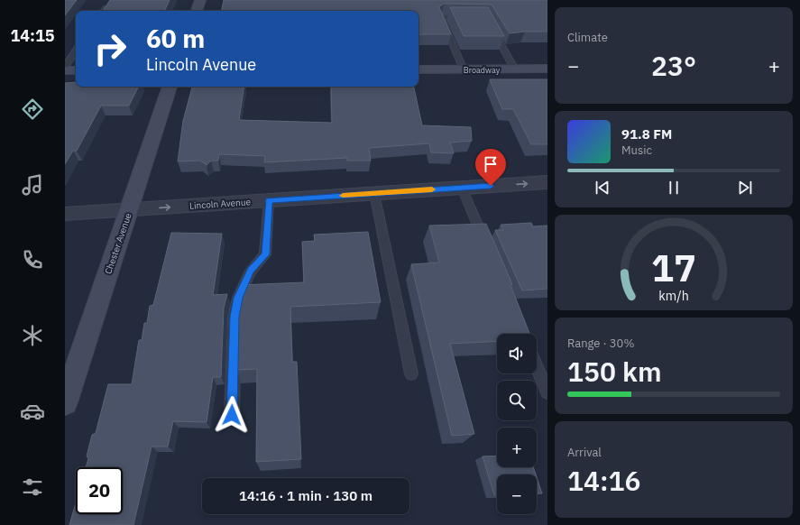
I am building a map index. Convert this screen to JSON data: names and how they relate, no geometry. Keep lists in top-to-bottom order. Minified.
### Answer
{"streets":{"street":["Broadway","Lincoln Avenue","Chester Avenue"]},"crossings":[["Lincoln Avenue","Chester Avenue"]],"one_way":["Lincoln Avenue"],"page":{"tabs":"14:15","tile":["Climate",["Range · 30%","150 km"],["Arrival","14:16"]],"turn":["60 m","Lincoln Avenue"],"heat":["−","23°","+"],"song":["91.8 FM","Music"],"map_buttons":["+","−"],"limit":"20","trip":"14:16 · 1 min · 130 m","gauge":["17","km/h"]}}
